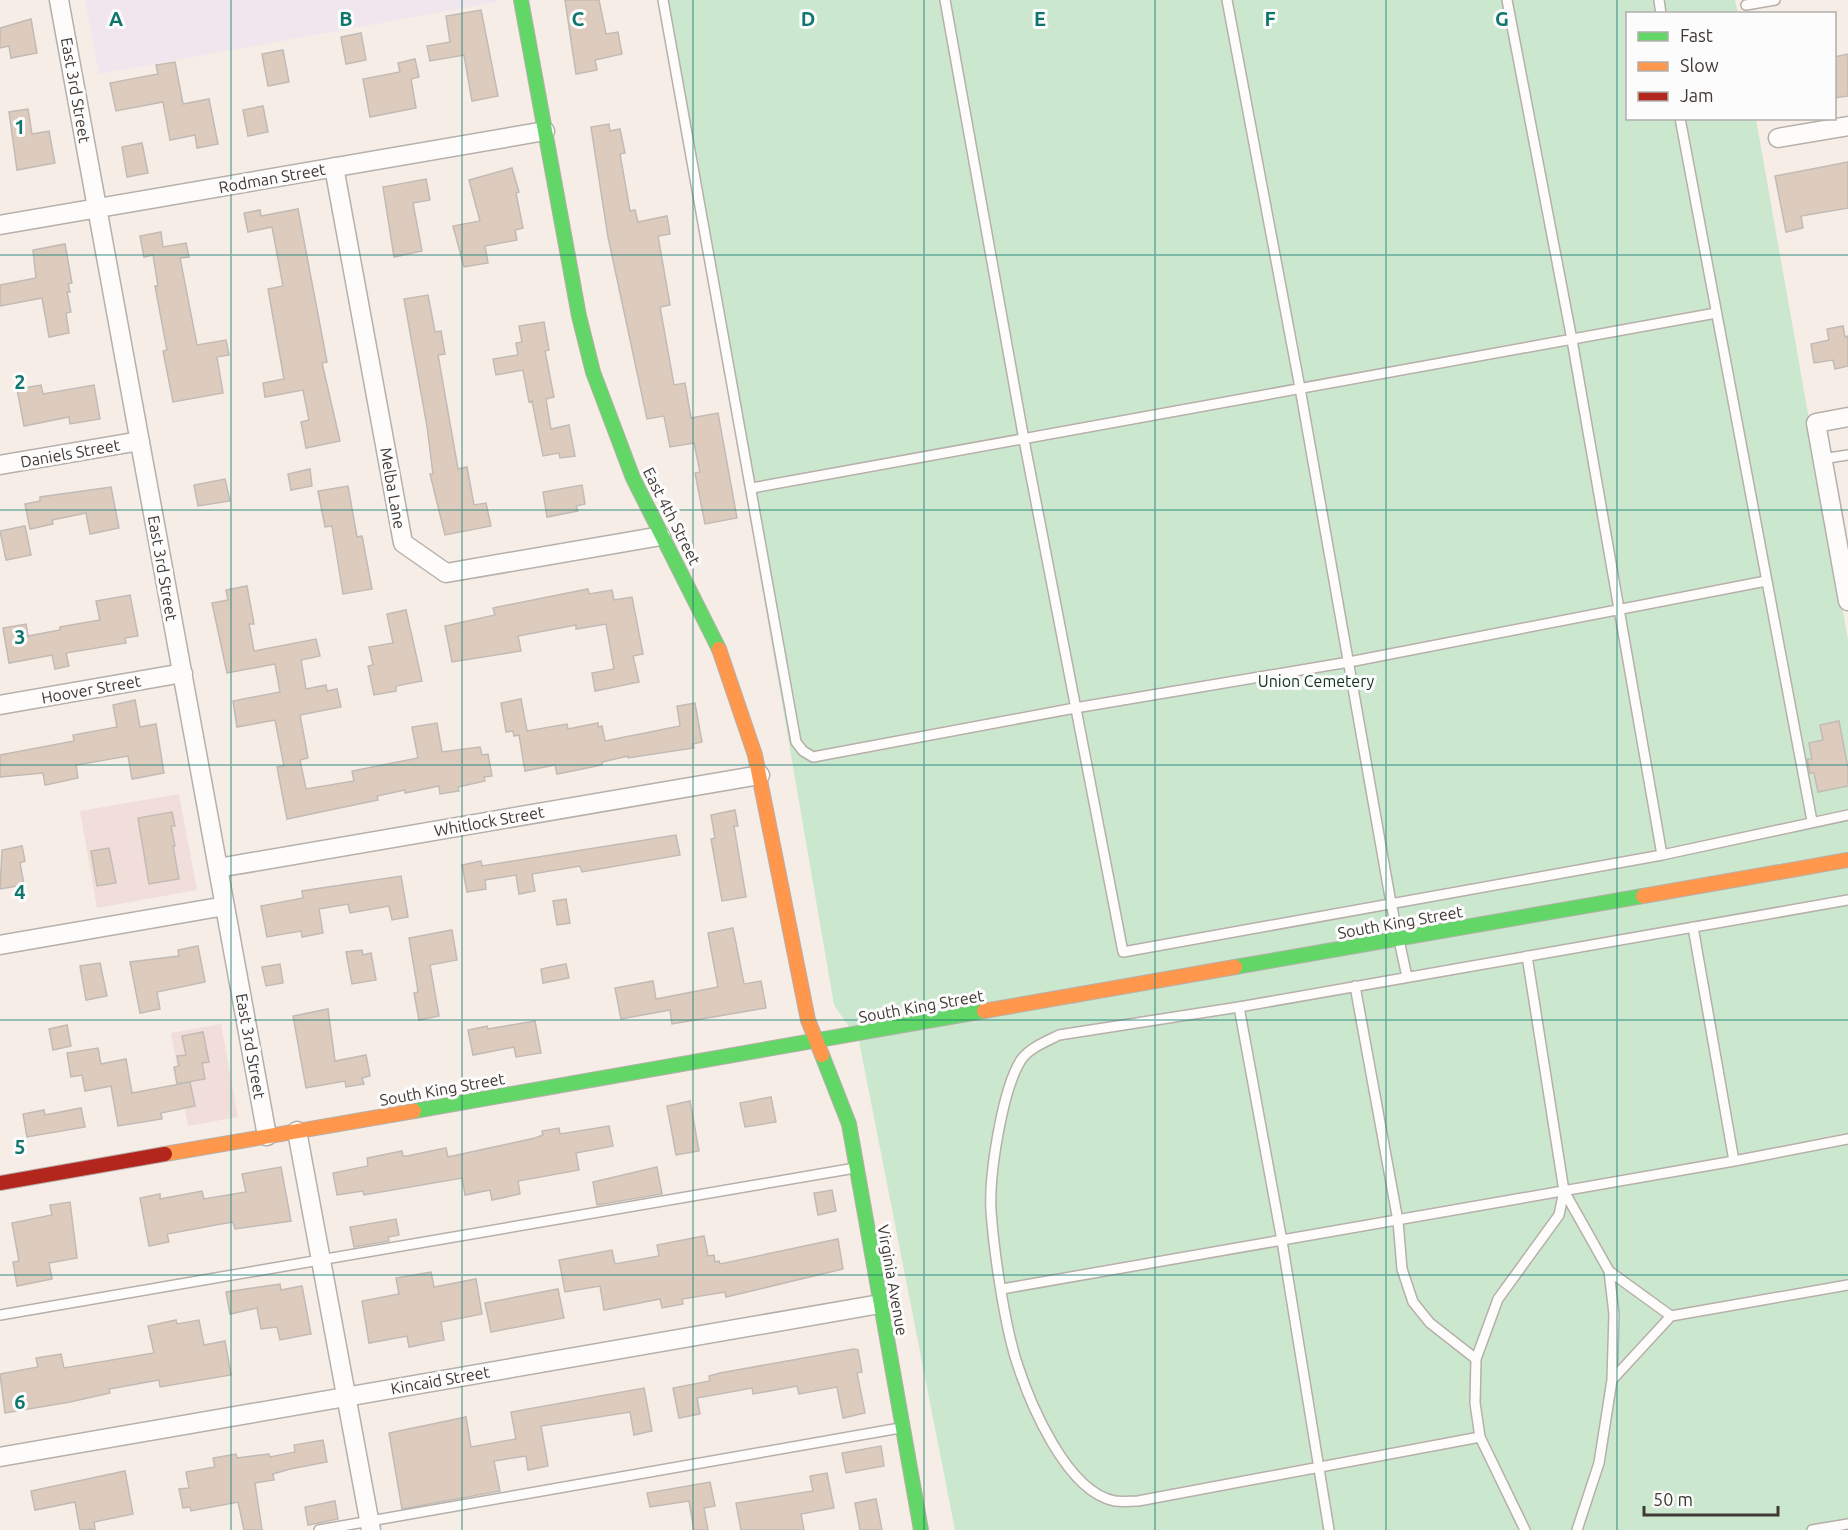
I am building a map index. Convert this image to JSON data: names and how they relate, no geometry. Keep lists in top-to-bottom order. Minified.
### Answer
{"streets":{"street":["East 3rd Street","Rodman Street","Daniels Street","Melba Lane","East 4th Street","Hoover Street","Whitlock Street","South King Street","Virginia Avenue","Kincaid Street"]},"crossings":[["East 3rd Street","Rodman Street"],["East 3rd Street","Daniels Street"],["East 3rd Street","Hoover Street"],["East 3rd Street","Whitlock Street"],["East 3rd Street","South King Street"],["Rodman Street","Melba Lane"],["Rodman Street","East 4th Street"],["Melba Lane","East 4th Street"],["East 4th Street","Whitlock Street"],["East 4th Street","South King Street"],["East 4th Street","Virginia Avenue"],["South King Street","Virginia Avenue"],["Virginia Avenue","Kincaid Street"]],"parks":["Union Cemetery"],"legend":["Fast","Slow","Jam"],"scale_bar":"50 m","grid":{"columns":["A","B","C","D","E","F","G"],"rows":["1","2","3","4","5","6"]}}
